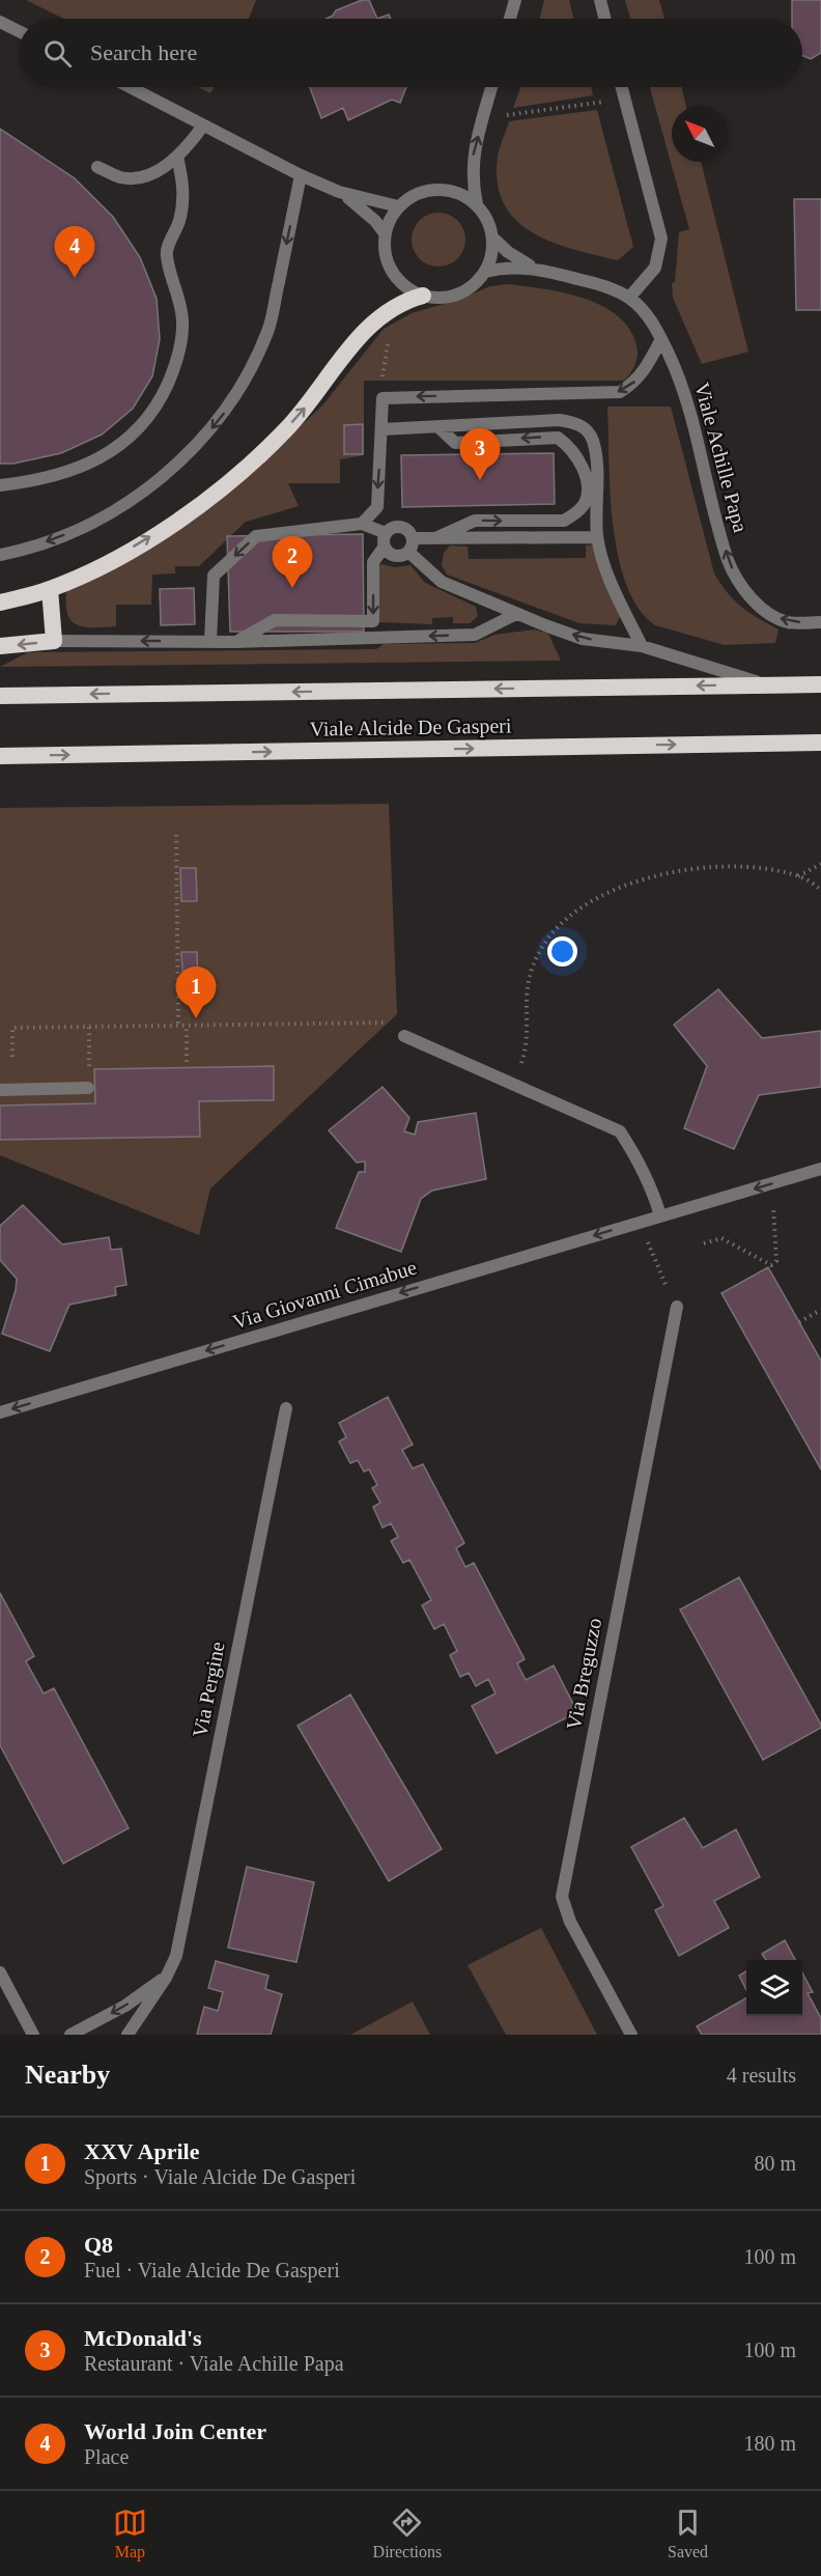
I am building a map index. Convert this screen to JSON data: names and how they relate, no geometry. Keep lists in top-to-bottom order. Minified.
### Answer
{"streets":{"highway":["Viale Alcide De Gasperi"],"street":["Viale Achille Papa","Via Giovanni Cimabue","Via Breguzzo","Via Pergine"]},"one_way":["Viale Achille Papa","Via Giovanni Cimabue"],"north":"top left","page":{"search":"Search here","pins":["4","3","2","1"],"heading":["Nearby","4 results"],"list":[{"mark":"1","name":"XXV Aprile","note":"Sports · Viale Alcide De Gasperi","value":"80 m"},{"mark":"2","name":"Q8","note":"Fuel · Viale Alcide De Gasperi","value":"100 m"},{"mark":"3","name":"McDonald's","note":"Restaurant · Viale Achille Papa","value":"100 m"},{"mark":"4","name":"World Join Center","note":"Place","value":"180 m"}],"nav":["Map","Directions","Saved"]}}
